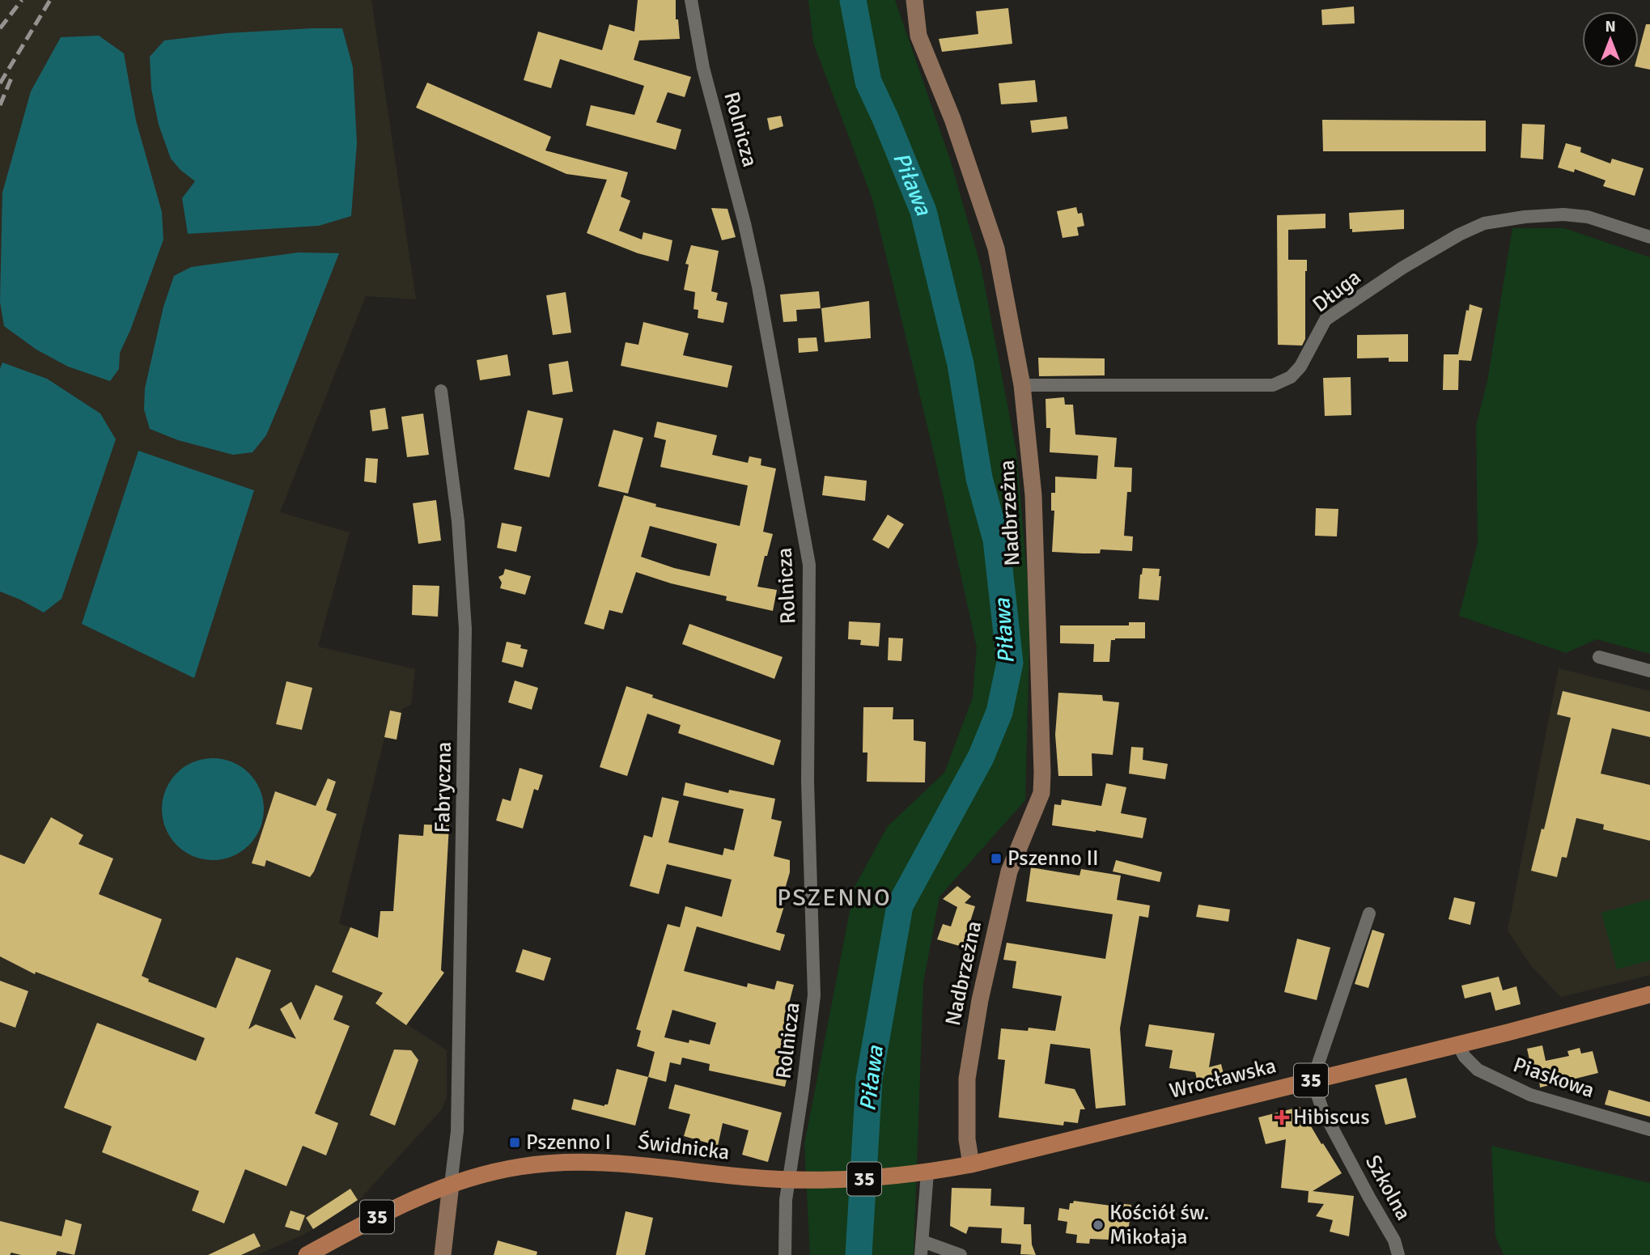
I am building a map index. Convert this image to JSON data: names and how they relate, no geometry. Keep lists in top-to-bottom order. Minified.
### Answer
{"streets":{"main road":["Wrocławska","35","Świdnicka"],"street":["Rolnicza","Długa","Nadbrzeżna","Fabryczna","Piaskowa","Szkolna"]},"crossings":[["Rolnicza","Świdnicka"],["Długa","Nadbrzeżna"],["Nadbrzeżna","Wrocławska"],["Nadbrzeżna","Świdnicka"],["Fabryczna","Świdnicka"],["Piaskowa","Wrocławska"],["Wrocławska","Świdnicka"],["Wrocławska","Szkolna"]],"districts":["PSZENNO"],"water":["Piława"],"places":{"transit":["Pszenno II","Pszenno I"],"health":["Hibiscus"],"other":["Kościół św. Mikołaja"]},"north":"top"}
